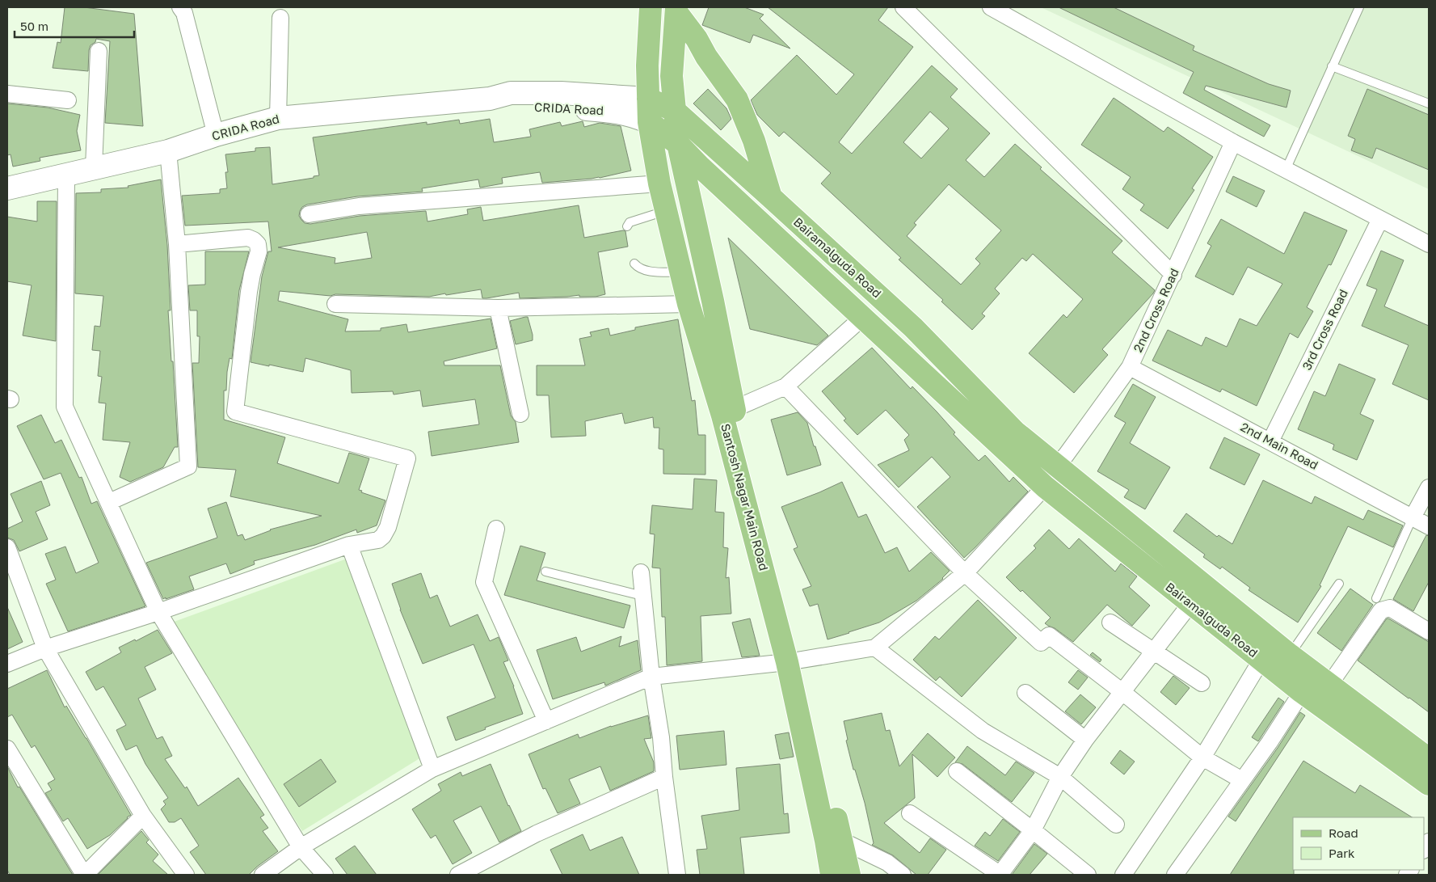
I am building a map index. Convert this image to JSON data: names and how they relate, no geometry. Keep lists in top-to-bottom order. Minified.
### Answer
{"streets":{"main road":["CRIDA Road","Bairamalguda Road","Santosh Nagar Main ROad"],"street":["2nd Cross Road","3rd Cross Road","2nd Main Road"]},"crossings":[["CRIDA Road","Bairamalguda Road"],["CRIDA Road","Santosh Nagar Main ROad"],["Bairamalguda Road","2nd Cross Road"],["Bairamalguda Road","Santosh Nagar Main ROad"],["2nd Cross Road","2nd Main Road"],["3rd Cross Road","2nd Main Road"]],"legend":["Road","Park"],"scale_bar":"50 m"}
